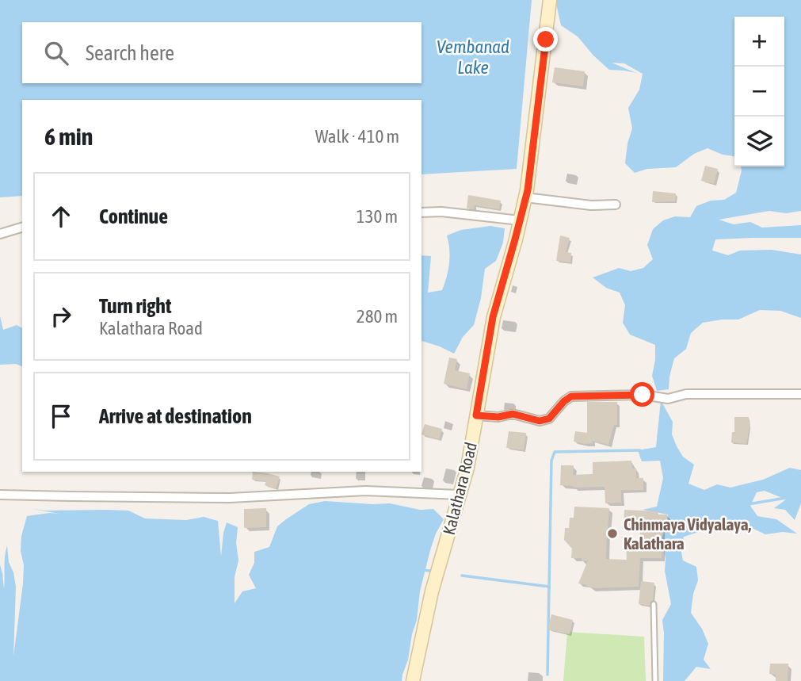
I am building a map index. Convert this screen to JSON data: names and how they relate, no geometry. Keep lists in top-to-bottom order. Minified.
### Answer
{"streets":{"street":["Kalathara Road"]},"water":["Vembanad Lake"],"places":["Chinmaya Vidyalaya, Kalathara"],"page":{"map_buttons":["+","−"],"search":"Search here","heading":["6 min","Walk · 410 m"],"list":[["Continue","130 m"],["Turn right","Kalathara Road","280 m"],"Arrive at destination"]}}
